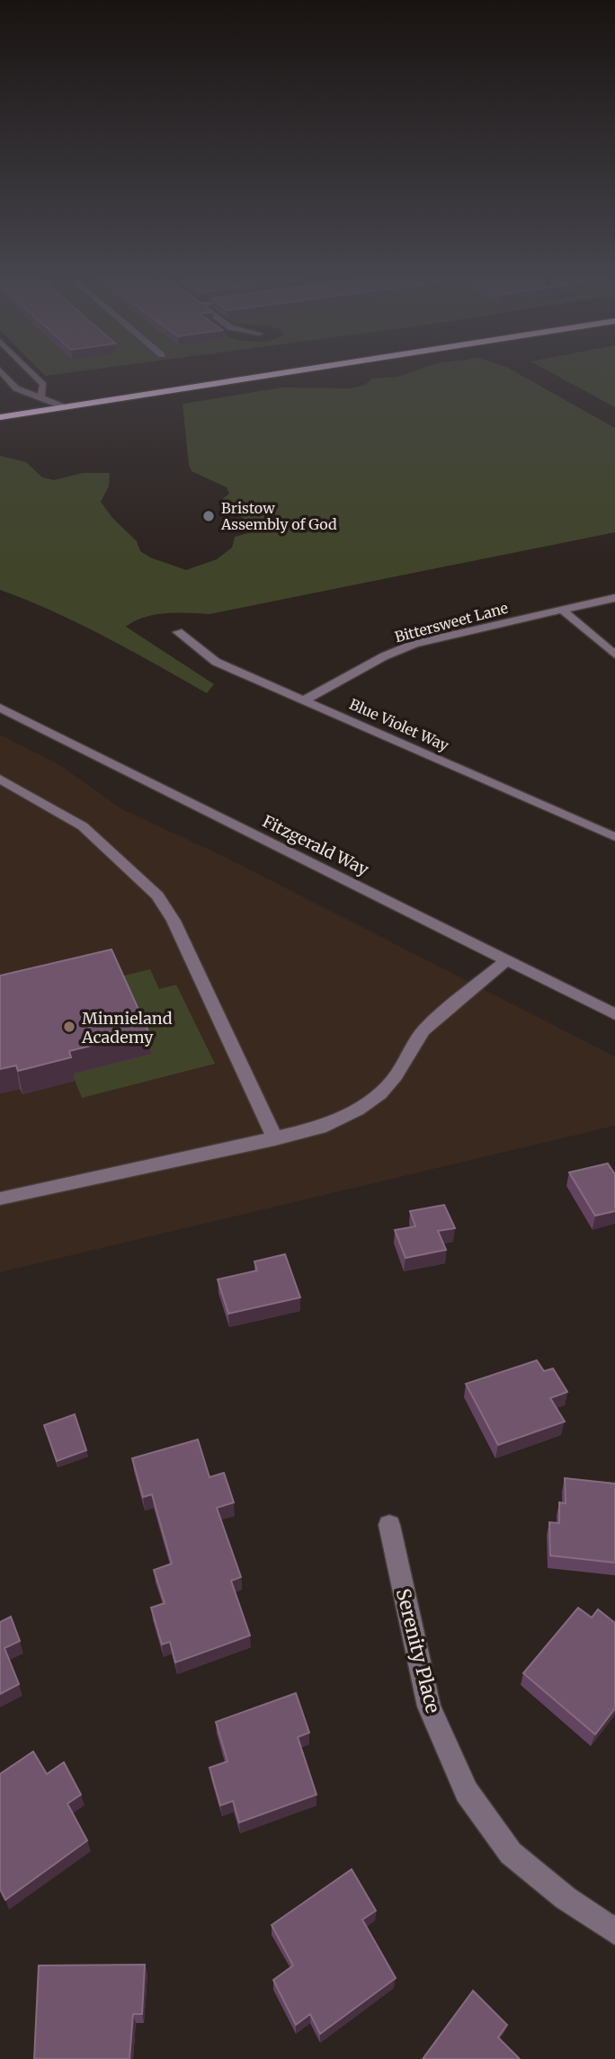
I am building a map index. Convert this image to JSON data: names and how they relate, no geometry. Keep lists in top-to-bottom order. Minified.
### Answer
{"streets":{"street":["Bittersweet Lane","Blue Violet Way","Fitzgerald Way","Serenity Place"]},"crossings":[["Bittersweet Lane","Blue Violet Way"]],"places":["Bristow Assembly of God","Minnieland Academy"]}
